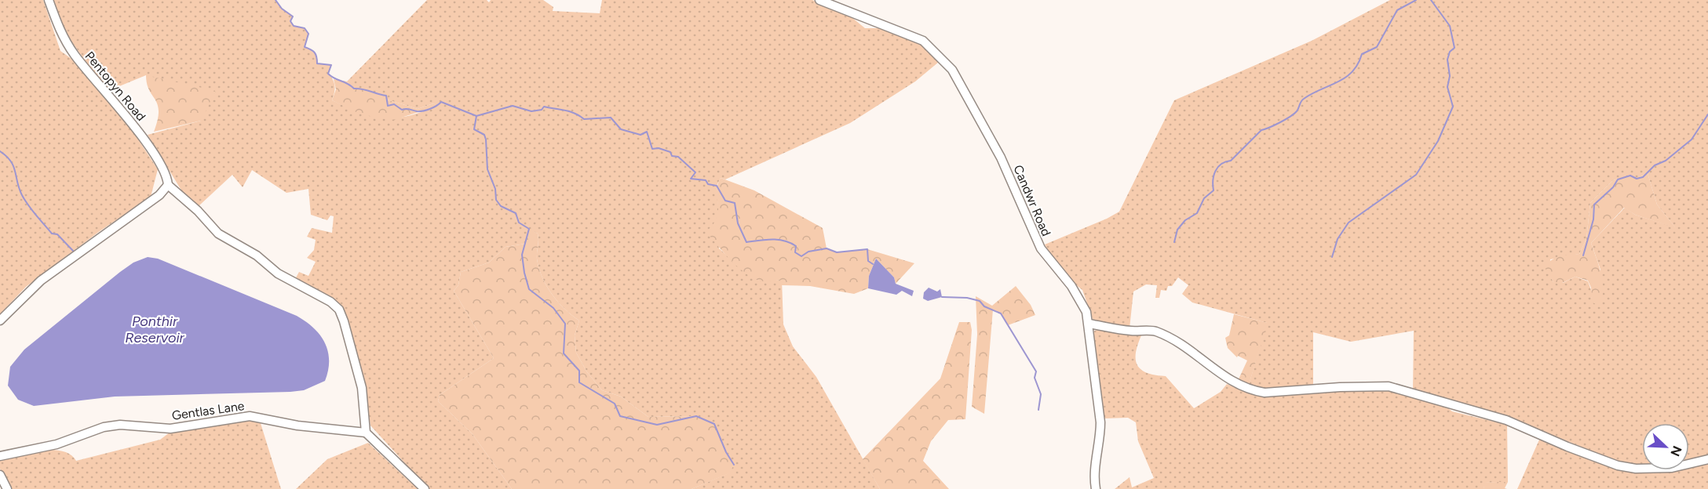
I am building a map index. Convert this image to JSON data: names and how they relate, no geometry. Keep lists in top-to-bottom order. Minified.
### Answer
{"streets":{"street":["Pentopyn Road","Candwr Road","Gentlas Lane"]},"water":["Ponthir Reservoir"],"north":"bottom right"}
